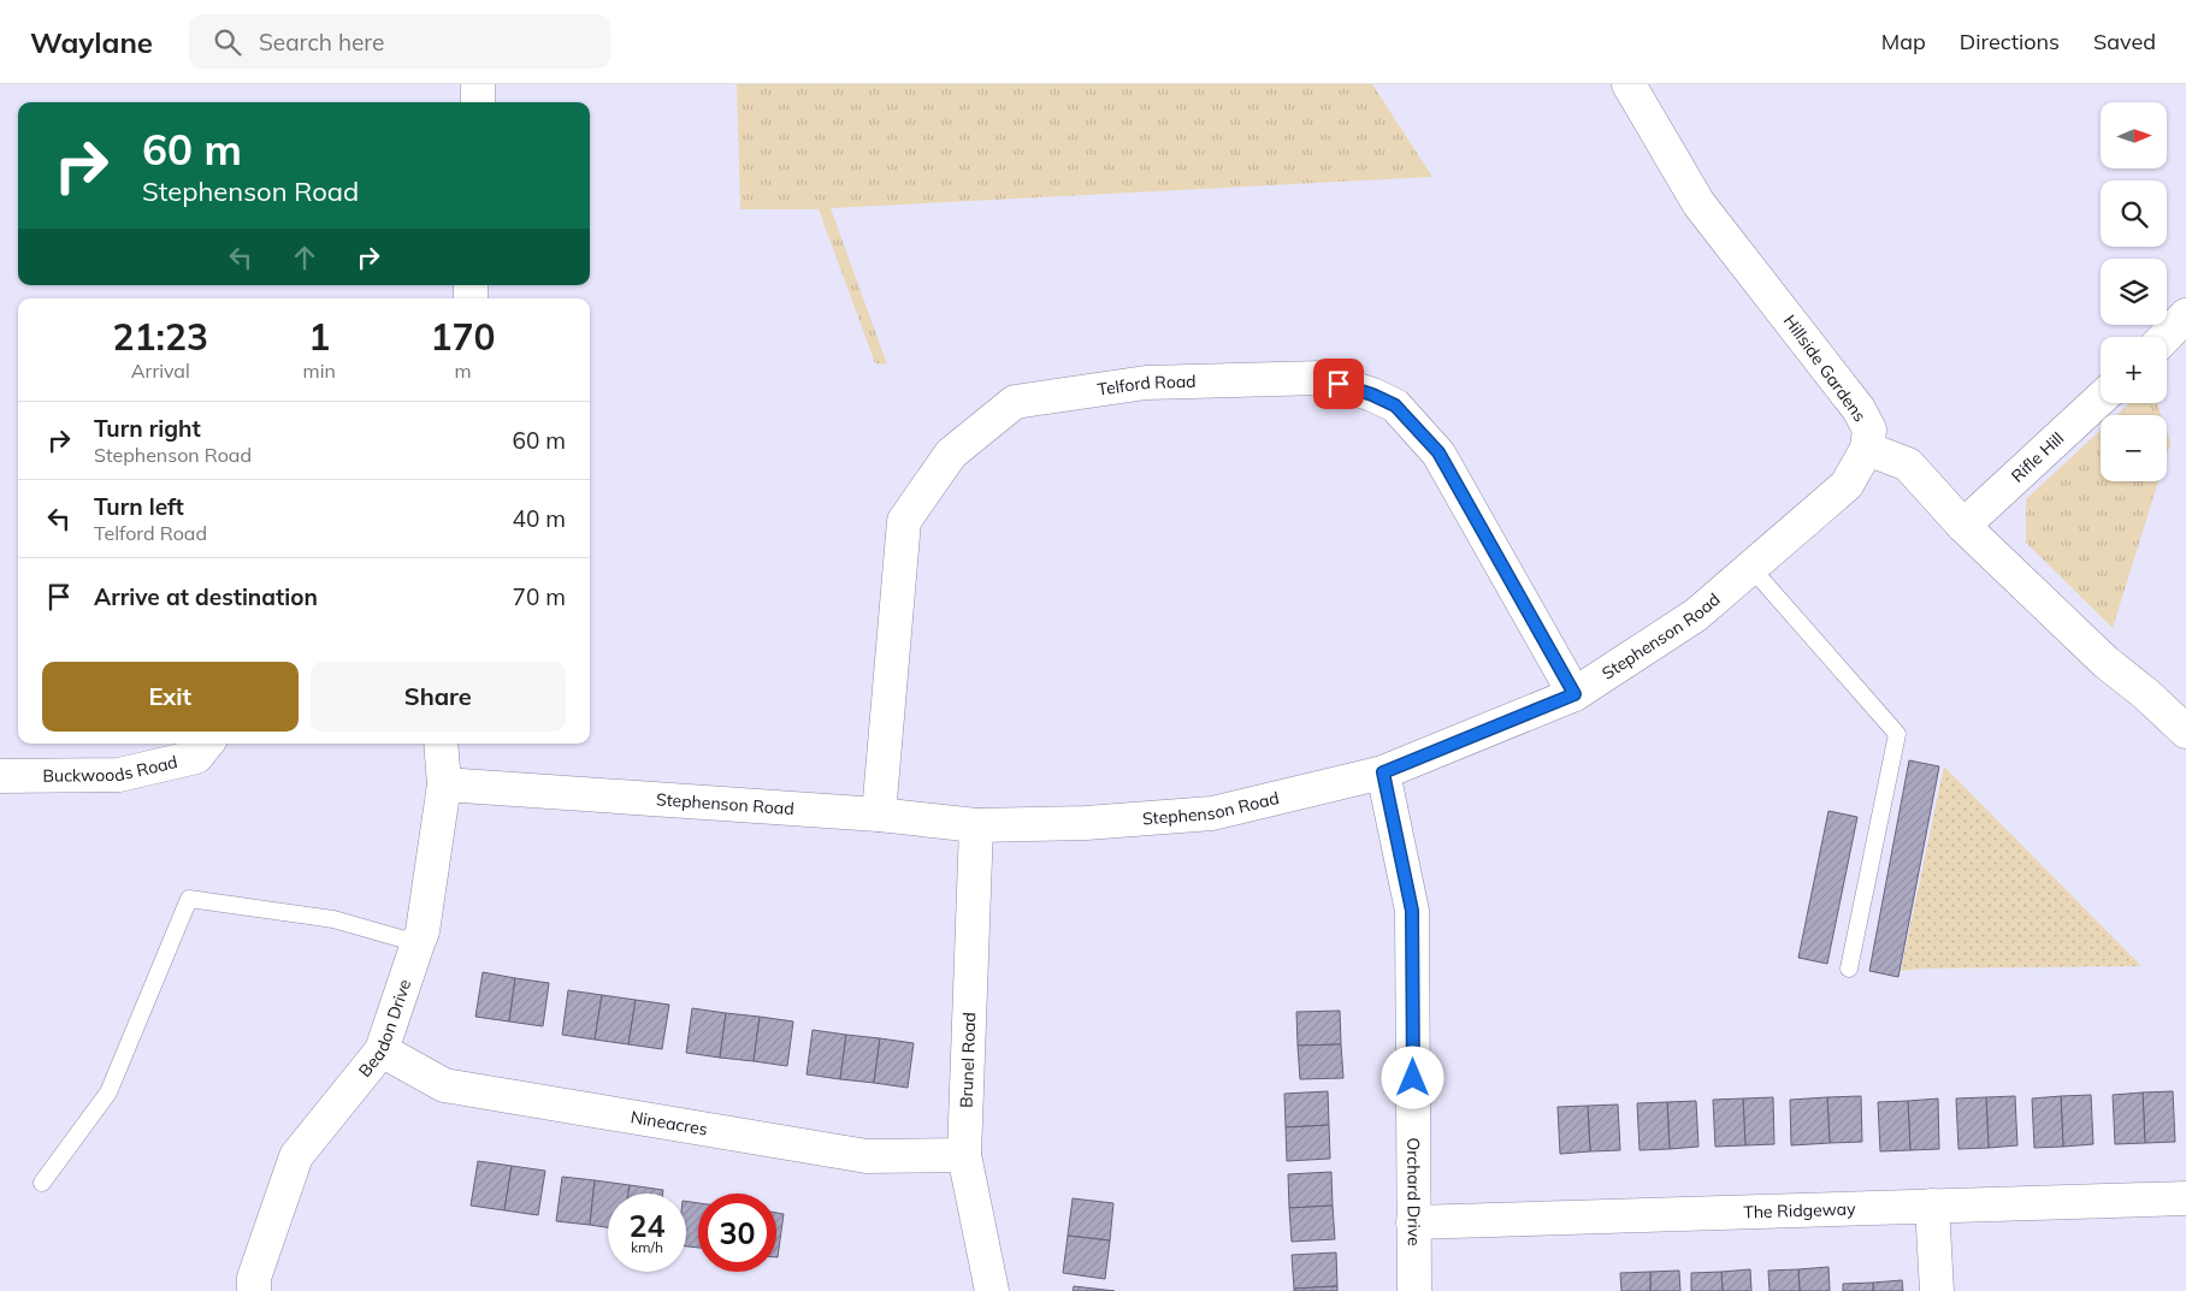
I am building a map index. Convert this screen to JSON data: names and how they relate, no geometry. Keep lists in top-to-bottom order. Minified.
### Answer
{"streets":{"street":["Hillside Gardens","Telford Road","Rifle Hill","Stephenson Road","Buckwoods Road","Beadon Drive","Brunel Road","Nineacres","Orchard Drive","The Ridgeway"]},"crossings":[["Hillside Gardens","Stephenson Road"],["Telford Road","Stephenson Road"],["Stephenson Road","Beadon Drive"],["Stephenson Road","Brunel Road"],["Stephenson Road","Orchard Drive"],["Beadon Drive","Nineacres"],["Brunel Road","Nineacres"],["Orchard Drive","The Ridgeway"]],"north":"right","page":{"header":"Waylane","search":"Search here","nav":["Map","Directions","Saved"],"map_buttons":["+","−"],"turn":["60 m","Stephenson Road"],"eta":["21:23","Arrival","1","min","170","m"],"list":[{"name":"Turn right","note":"Stephenson Road","value":"60 m"},{"name":"Turn left","note":"Telford Road","value":"40 m"},{"name":"Arrive at destination","value":"70 m"}],"buttons":["Exit","Share"],"speed":"24 km/h","limit":"30"}}
